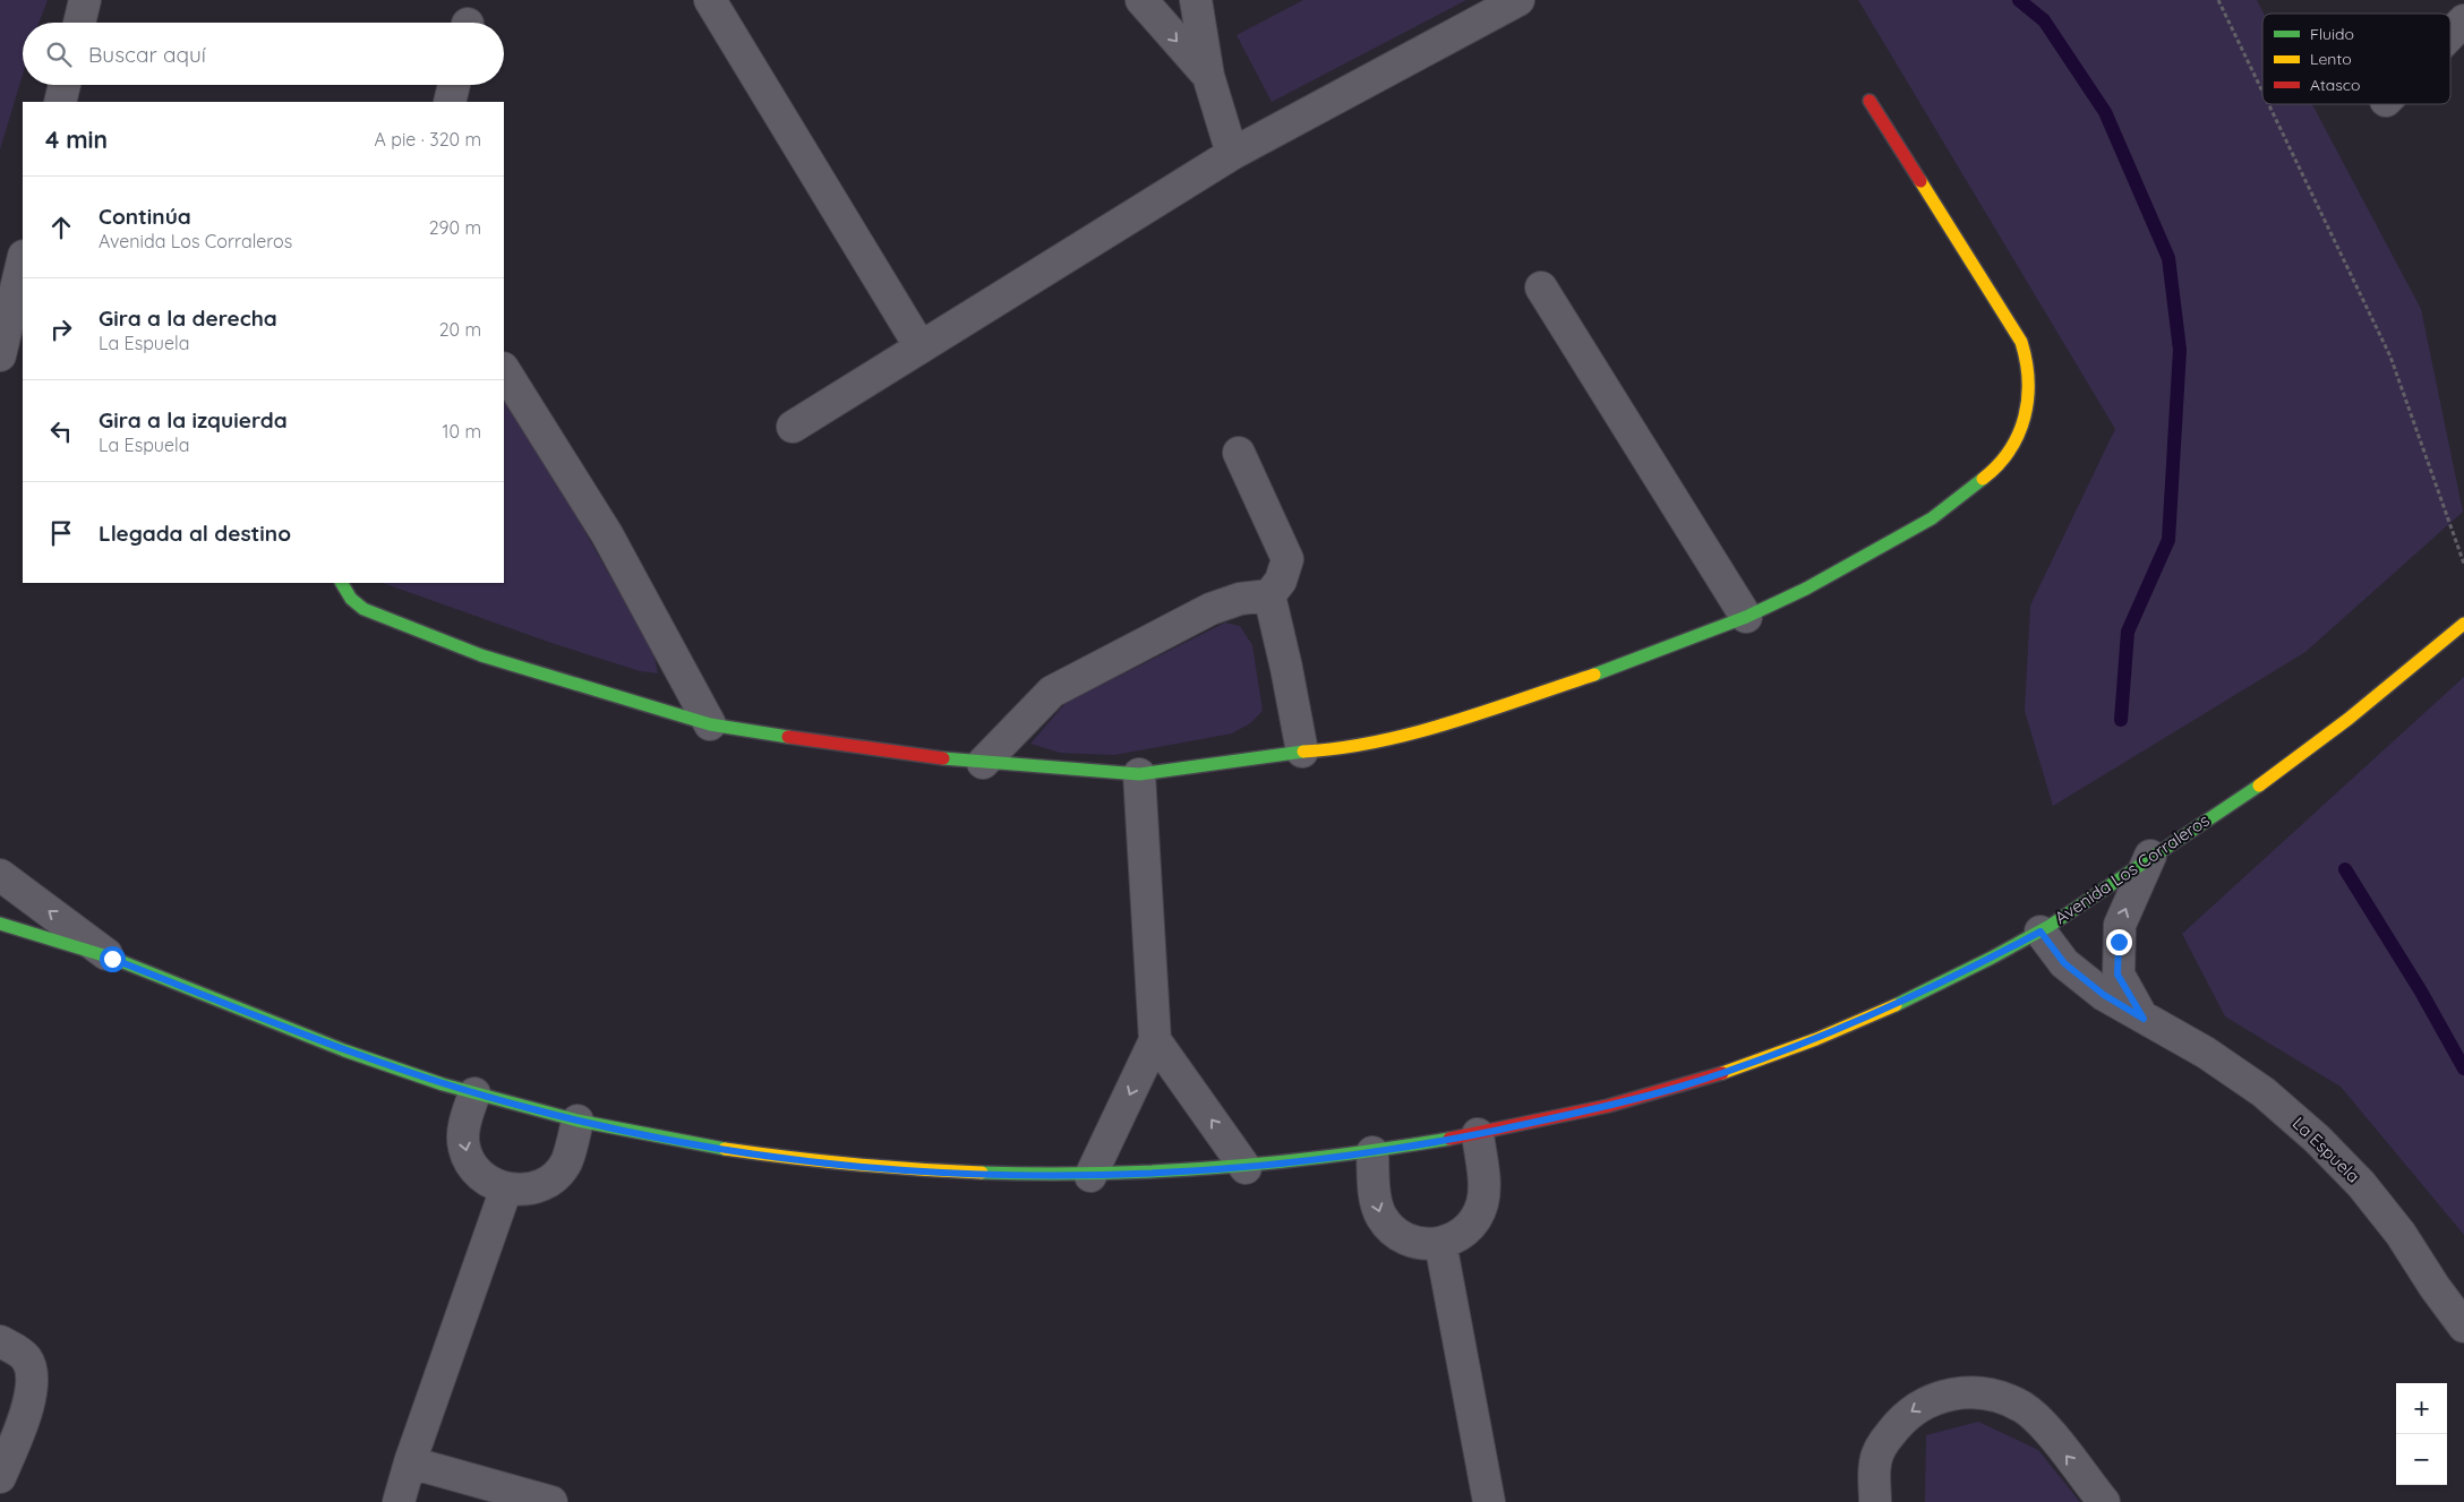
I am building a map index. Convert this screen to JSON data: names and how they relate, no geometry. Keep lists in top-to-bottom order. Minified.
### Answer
{"streets":{"street":["Avenida Los Corraleros","La Espuela"]},"crossings":[["Avenida Los Corraleros","La Espuela"]],"legend":["Fluido","Lento","Atasco"],"page":{"search":"Buscar aquí","heading":["4 min","A pie · 320 m"],"list":[["Continúa","Avenida Los Corraleros","290 m"],["Gira a la derecha","La Espuela","20 m"],["Gira a la izquierda","La Espuela","10 m"],"Llegada al destino"],"map_buttons":["+","−"]}}
